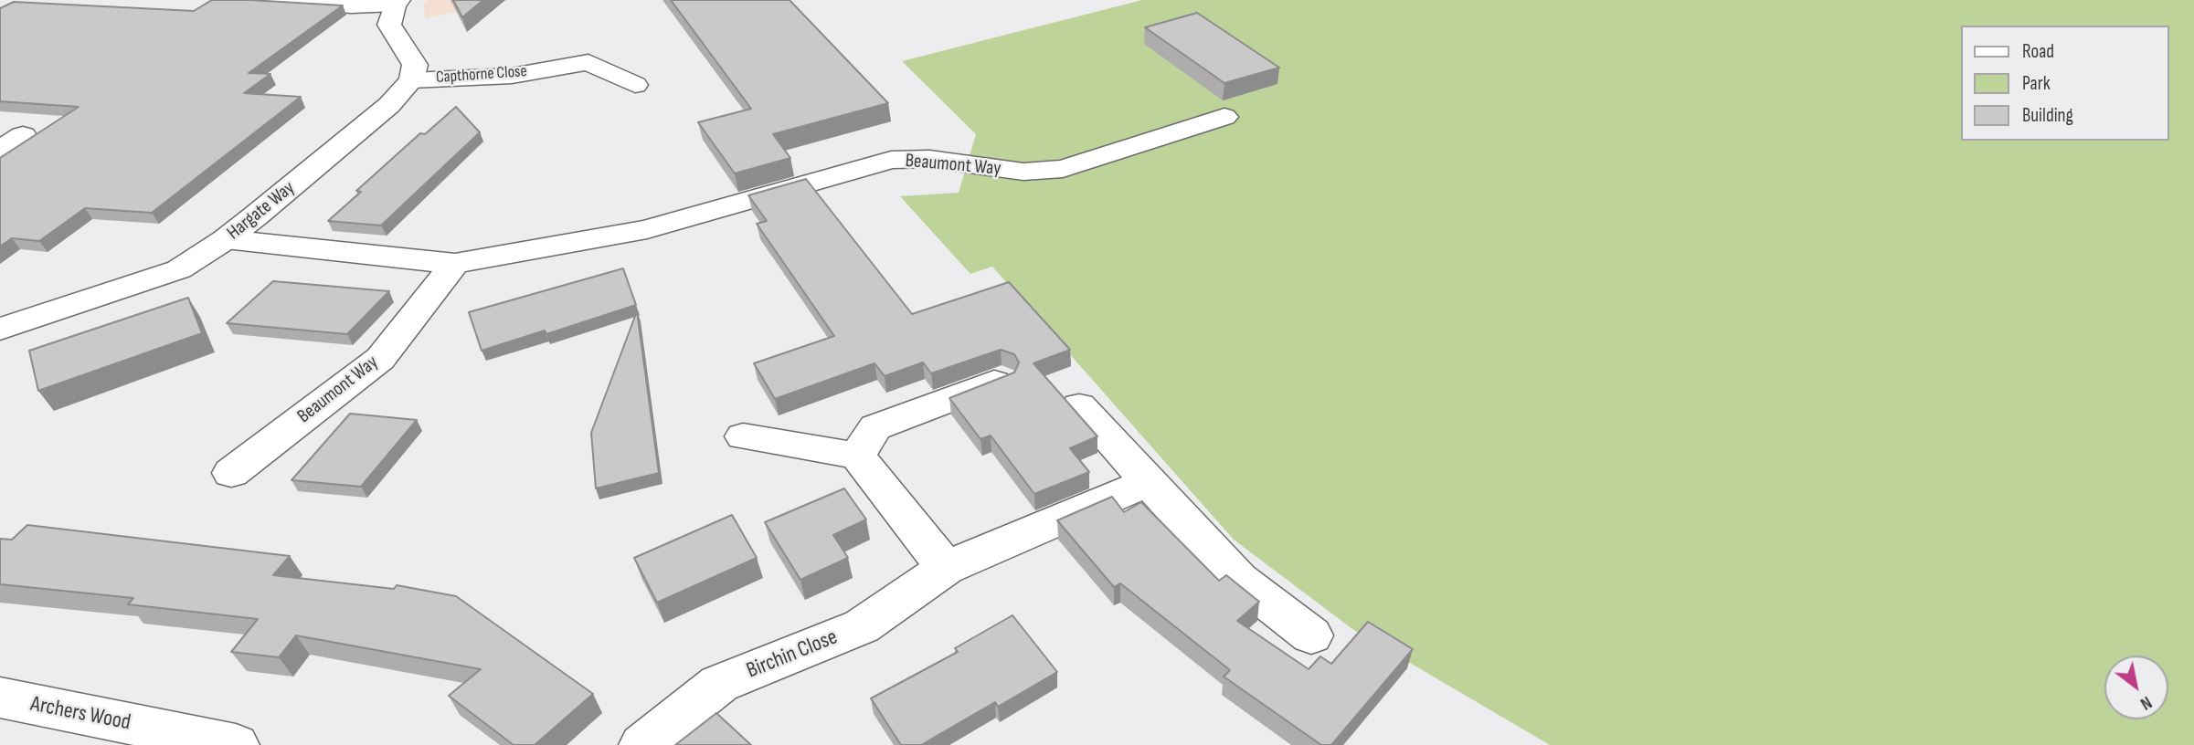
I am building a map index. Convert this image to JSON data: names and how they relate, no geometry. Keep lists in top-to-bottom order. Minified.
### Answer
{"streets":{"street":["Capthorne Close","Beaumont Way","Hargate Way","Birchin Close","Archers Wood"]},"crossings":[["Capthorne Close","Hargate Way"],["Beaumont Way","Hargate Way"]],"legend":["Road","Park","Building"],"north":"bottom right"}
